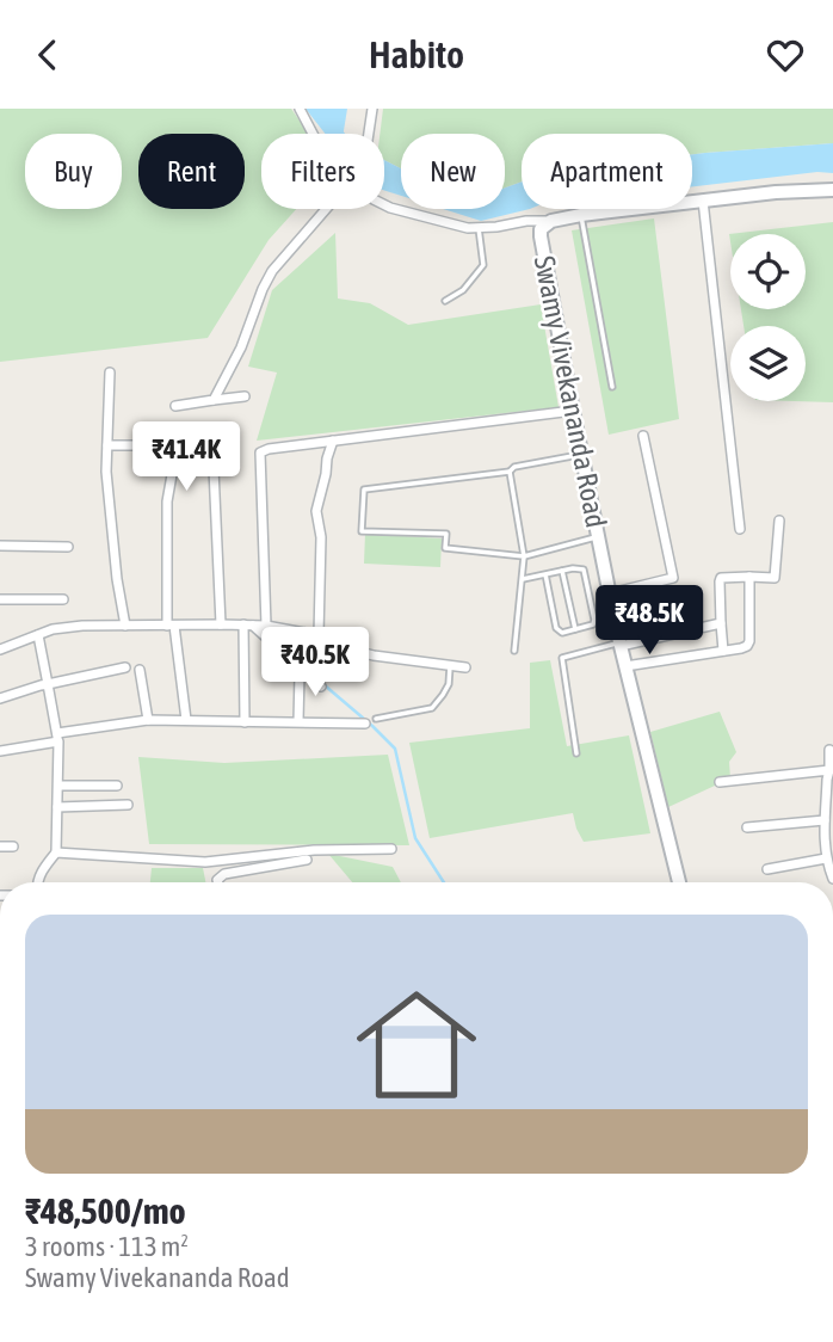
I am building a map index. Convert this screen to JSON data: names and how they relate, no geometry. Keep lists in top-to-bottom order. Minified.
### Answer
{"streets":{"street":["Swamy Vivekananda Road"]},"page":{"header":"Habito","chip":["Buy","Rent","Filters","New","Apartment"],"price":["₹41.4K","₹48.5K","₹40.5K"],"list":[{"name":"₹48,500/mo","note":"3 rooms · 113 m² · Swamy Vivekananda Road"}]}}
